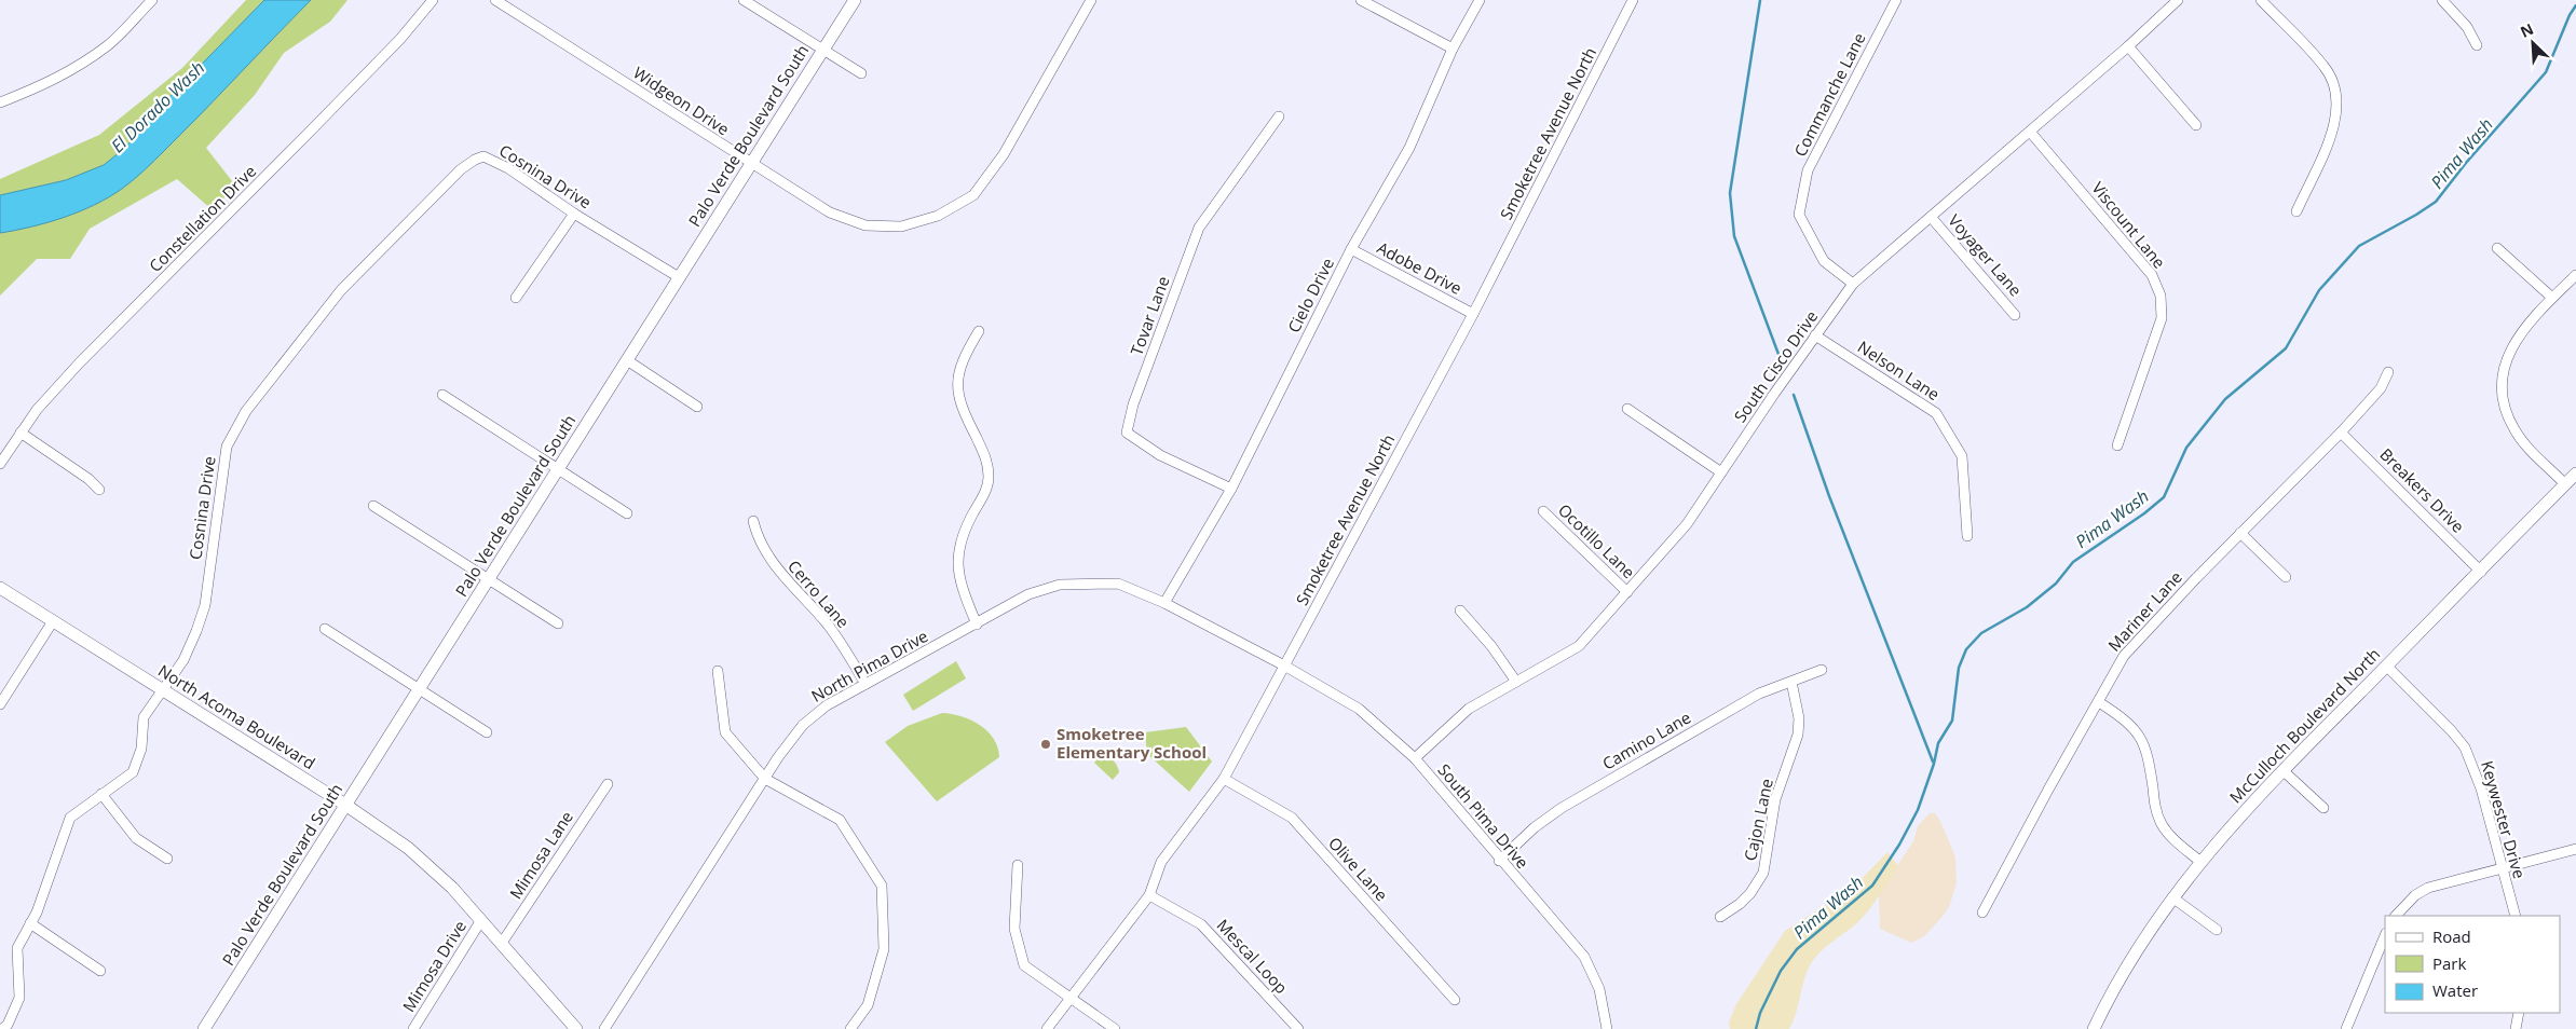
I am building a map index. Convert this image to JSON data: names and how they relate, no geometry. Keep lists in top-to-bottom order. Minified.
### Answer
{"streets":{"main road":["Palo Verde Boulevard South","North Acoma Boulevard","McCulloch Boulevard North"],"street":["Commanche Lane","Widgeon Drive","Smoketree Avenue North","Cosnina Drive","Constellation Drive","Viscount Lane","Voyager Lane","Adobe Drive","Cielo Drive","Tovar Lane","South Cisco Drive","Nelson Lane","Breakers Drive","Ocotillo Lane","Cerro Lane","Mariner Lane","North Pima Drive","Camino Lane","South Pima Drive","Cajon Lane","Keywester Drive","Mimosa Lane","Olive Lane","Mescal Loop","Mimosa Drive"]},"crossings":[["Commanche Lane","South Cisco Drive"],["Widgeon Drive","Palo Verde Boulevard South"],["Smoketree Avenue North","Adobe Drive"],["Smoketree Avenue North","North Pima Drive"],["Smoketree Avenue North","South Pima Drive"],["Smoketree Avenue North","Olive Lane"],["Smoketree Avenue North","Mescal Loop"],["Palo Verde Boulevard South","Cosnina Drive"],["Palo Verde Boulevard South","North Acoma Boulevard"],["Cosnina Drive","North Acoma Boulevard"],["Viscount Lane","South Cisco Drive"],["Voyager Lane","South Cisco Drive"],["Adobe Drive","Cielo Drive"],["Cielo Drive","Tovar Lane"],["Cielo Drive","North Pima Drive"],["South Cisco Drive","Nelson Lane"],["South Cisco Drive","Ocotillo Lane"],["South Cisco Drive","South Pima Drive"],["Breakers Drive","Mariner Lane"],["Breakers Drive","McCulloch Boulevard North"],["Cerro Lane","North Pima Drive"],["North Pima Drive","South Pima Drive"],["North Acoma Boulevard","Mimosa Lane"],["North Acoma Boulevard","Mimosa Drive"],["McCulloch Boulevard North","Keywester Drive"],["Camino Lane","South Pima Drive"],["Camino Lane","Cajon Lane"]],"water":["El Dorado Wash","Pima Wash"],"places":["Smoketree Elementary School"],"legend":["Road","Park","Water"],"north":"top left"}
